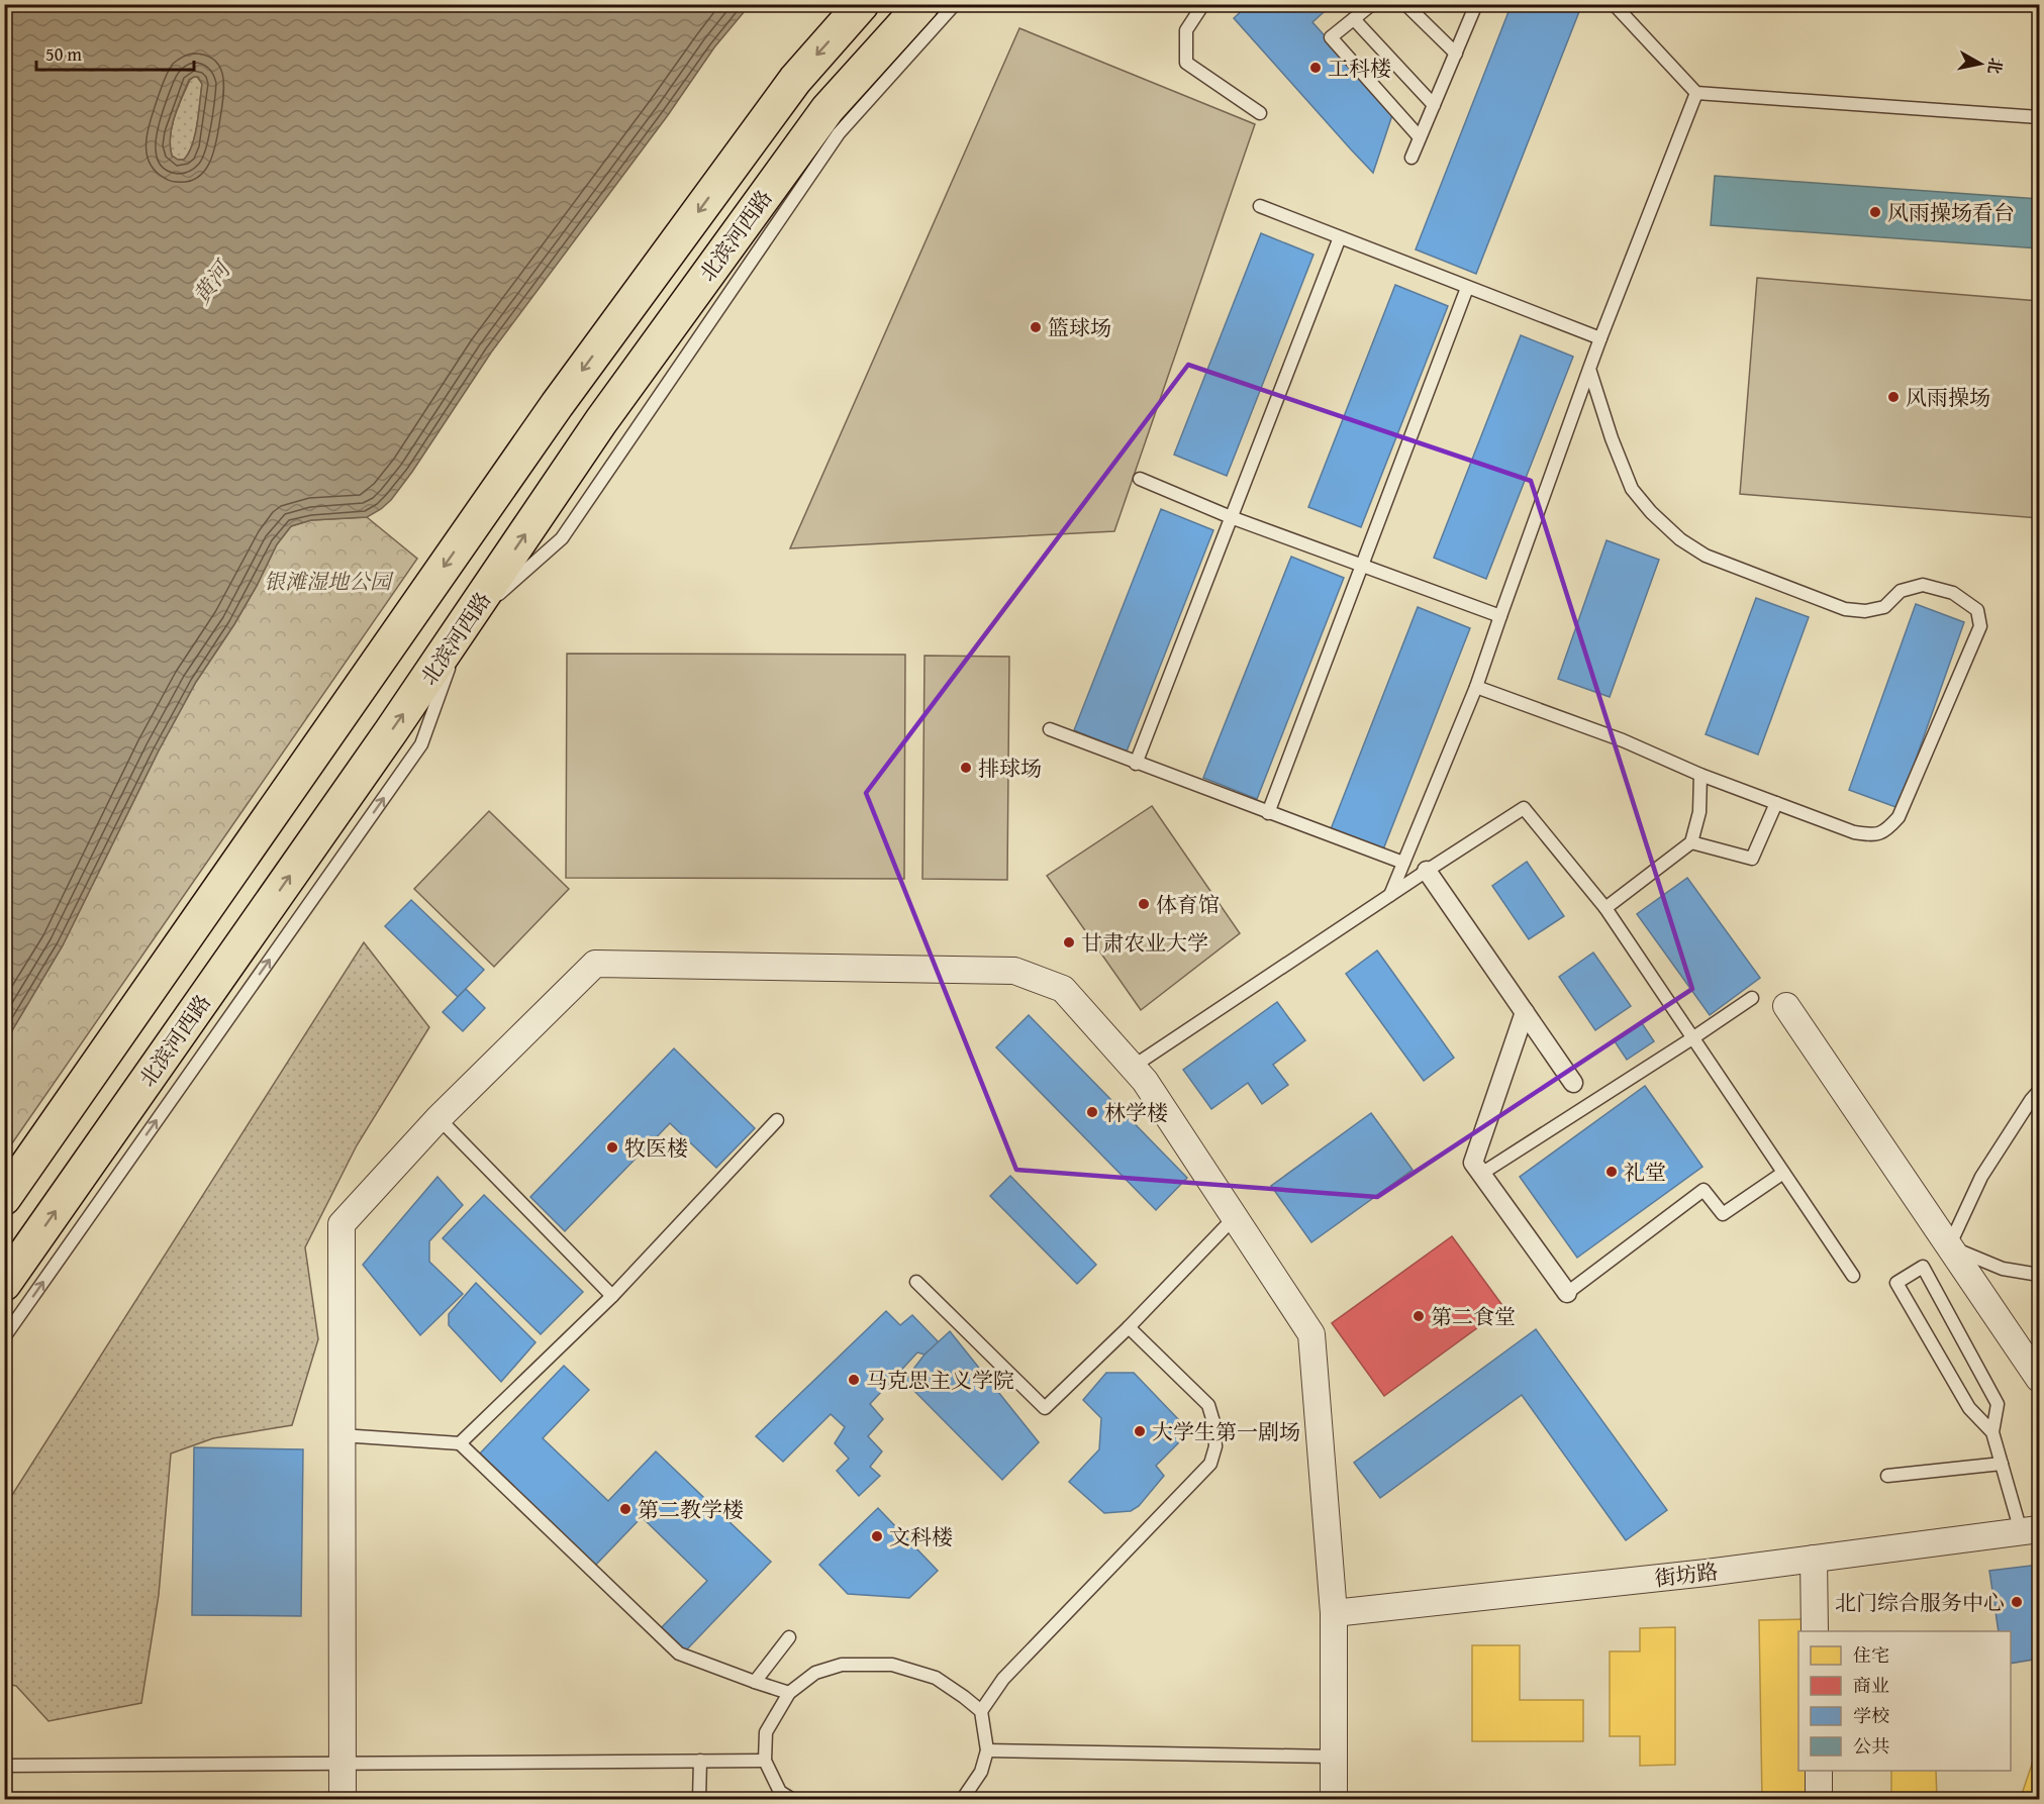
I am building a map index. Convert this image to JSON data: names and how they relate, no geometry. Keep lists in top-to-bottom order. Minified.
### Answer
{"streets":{"main road":["北滨河西路"],"street":["街坊路"]},"water":["黄河"],"parks":["银滩湿地公园"],"places":["工科楼","风雨操场看台","篮球场","风雨操场","排球场","体育馆","甘肃农业大学","林学楼","牧医楼","礼堂","第二食堂","马克思主义学院","大学生第一剧场","第二教学楼","文科楼","北门综合服务中心"],"legend":["住宅","商业","学校","公共"],"scale_bar":"50 m","north":"right"}
